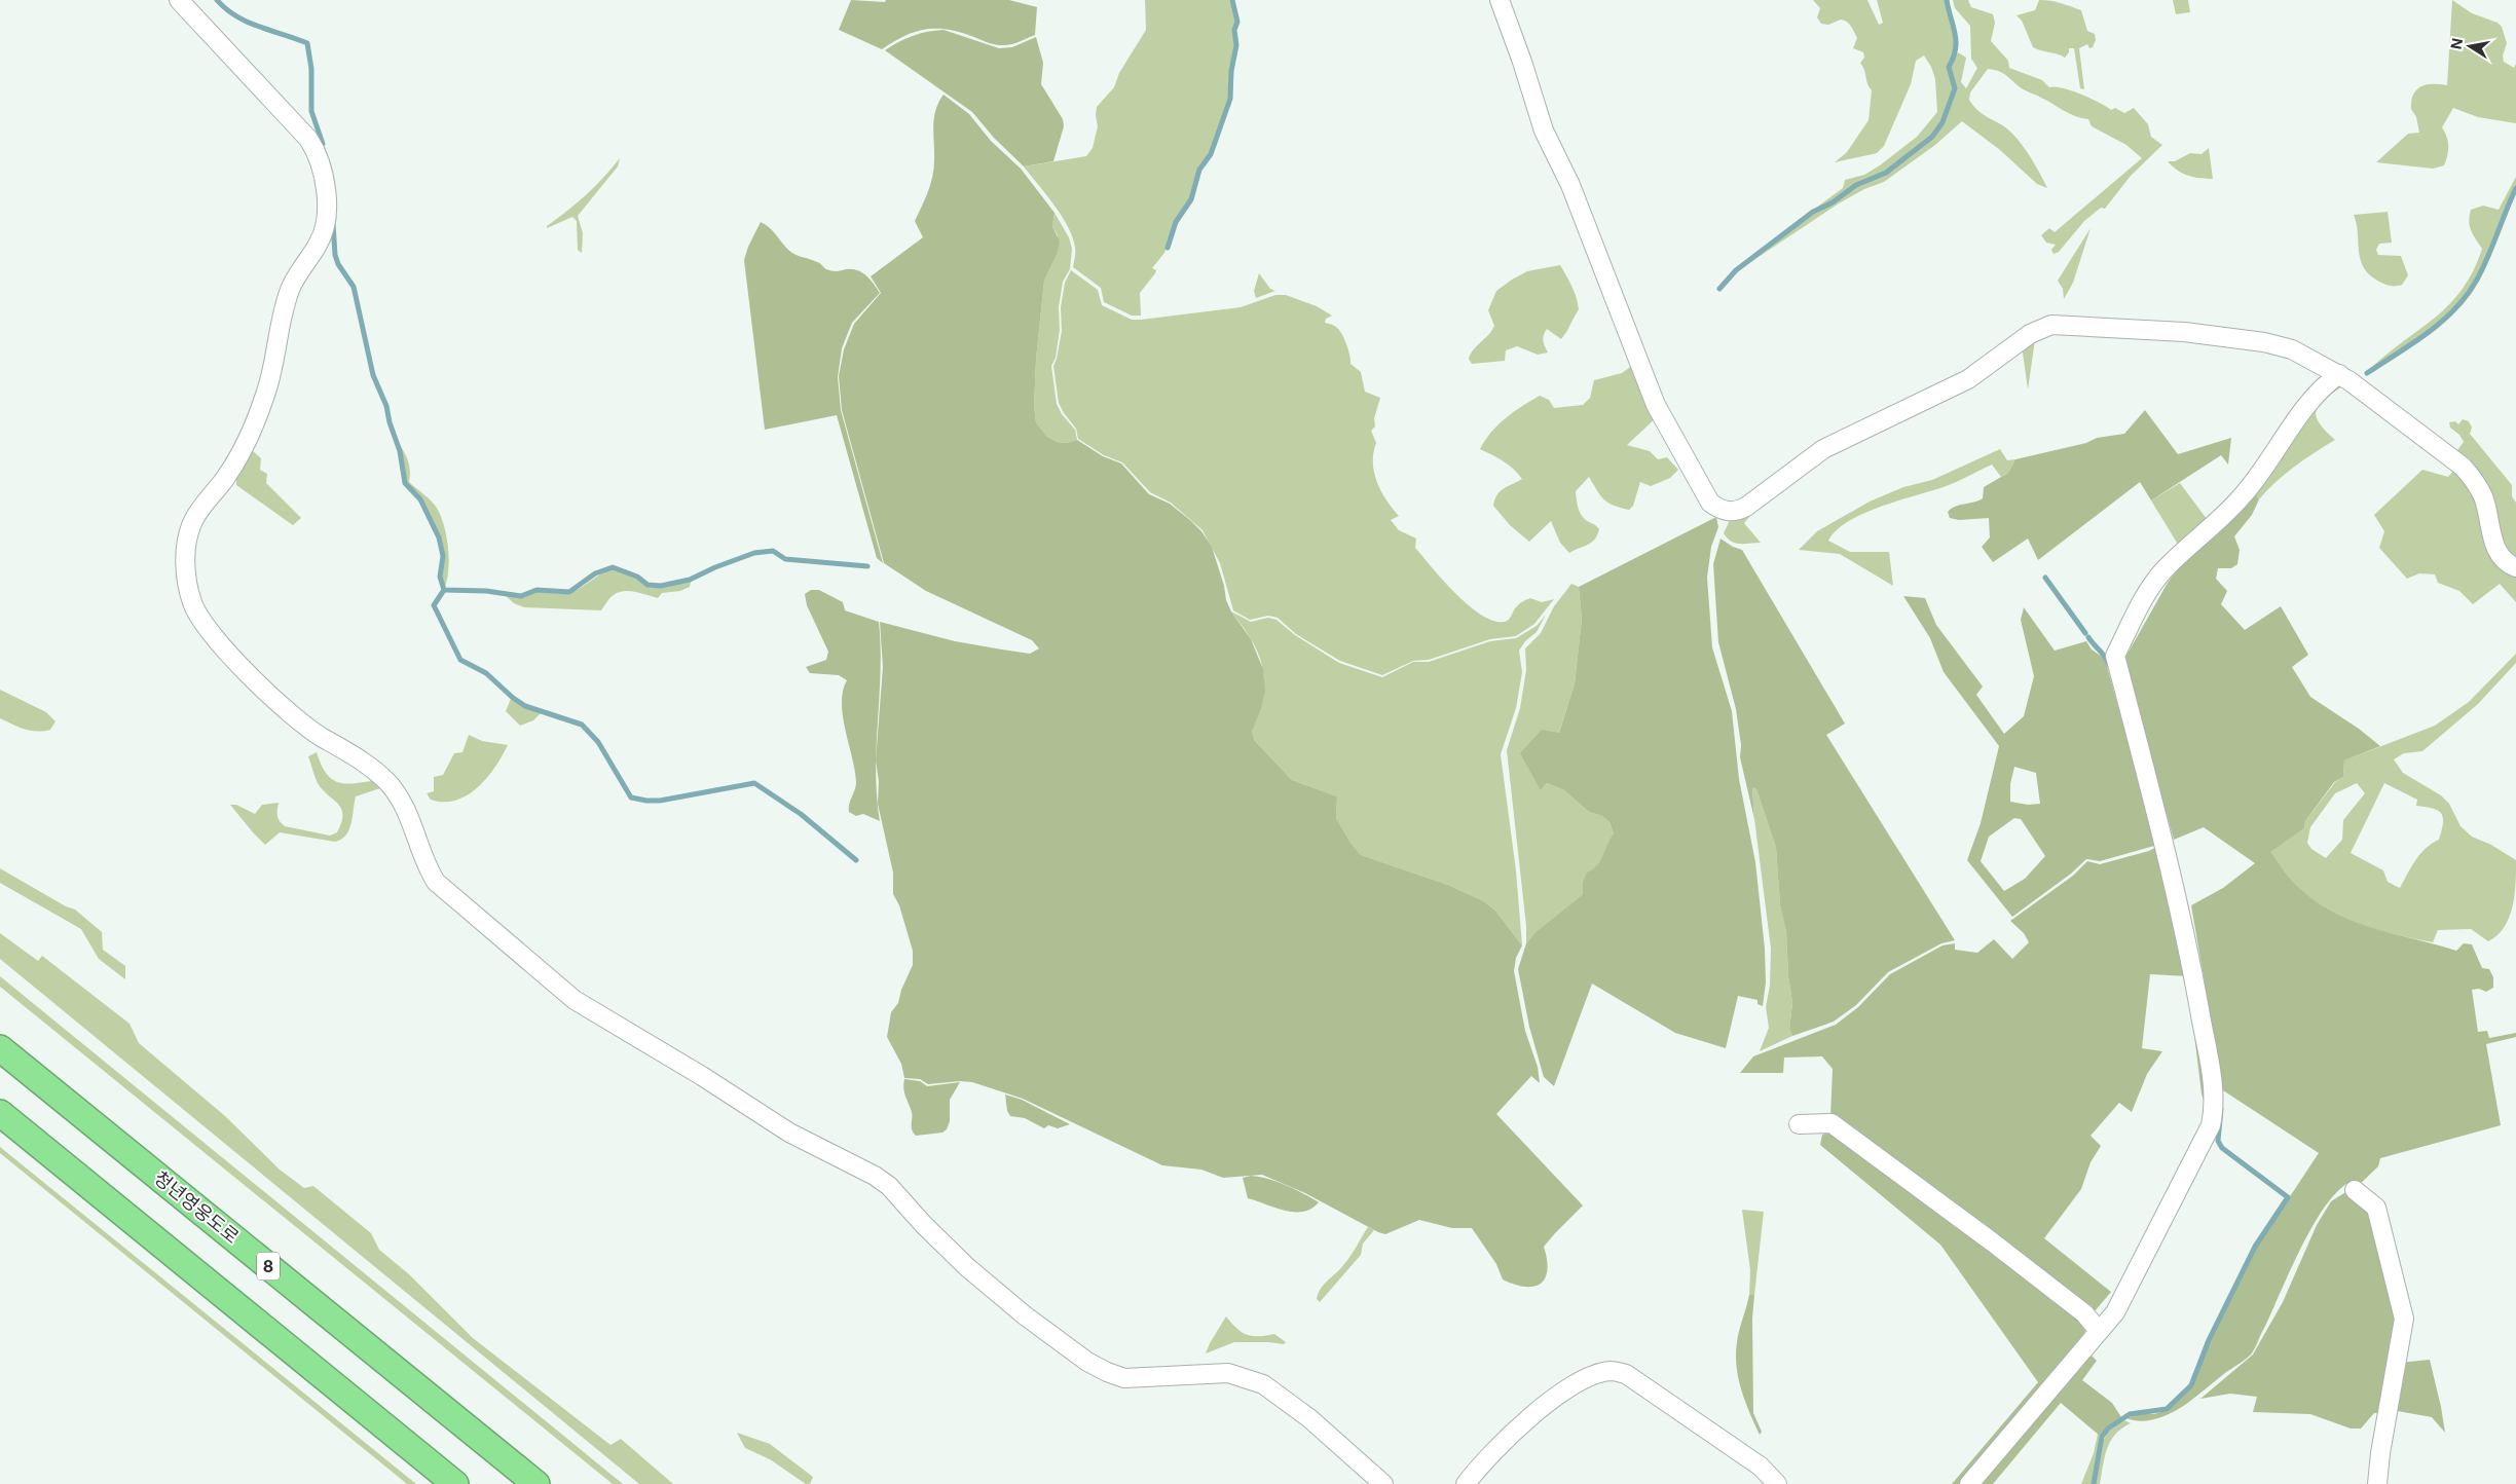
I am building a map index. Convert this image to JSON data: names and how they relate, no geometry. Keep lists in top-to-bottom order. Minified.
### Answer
{"streets":{"highway":["청년영웅도로","8"]},"north":"left"}
